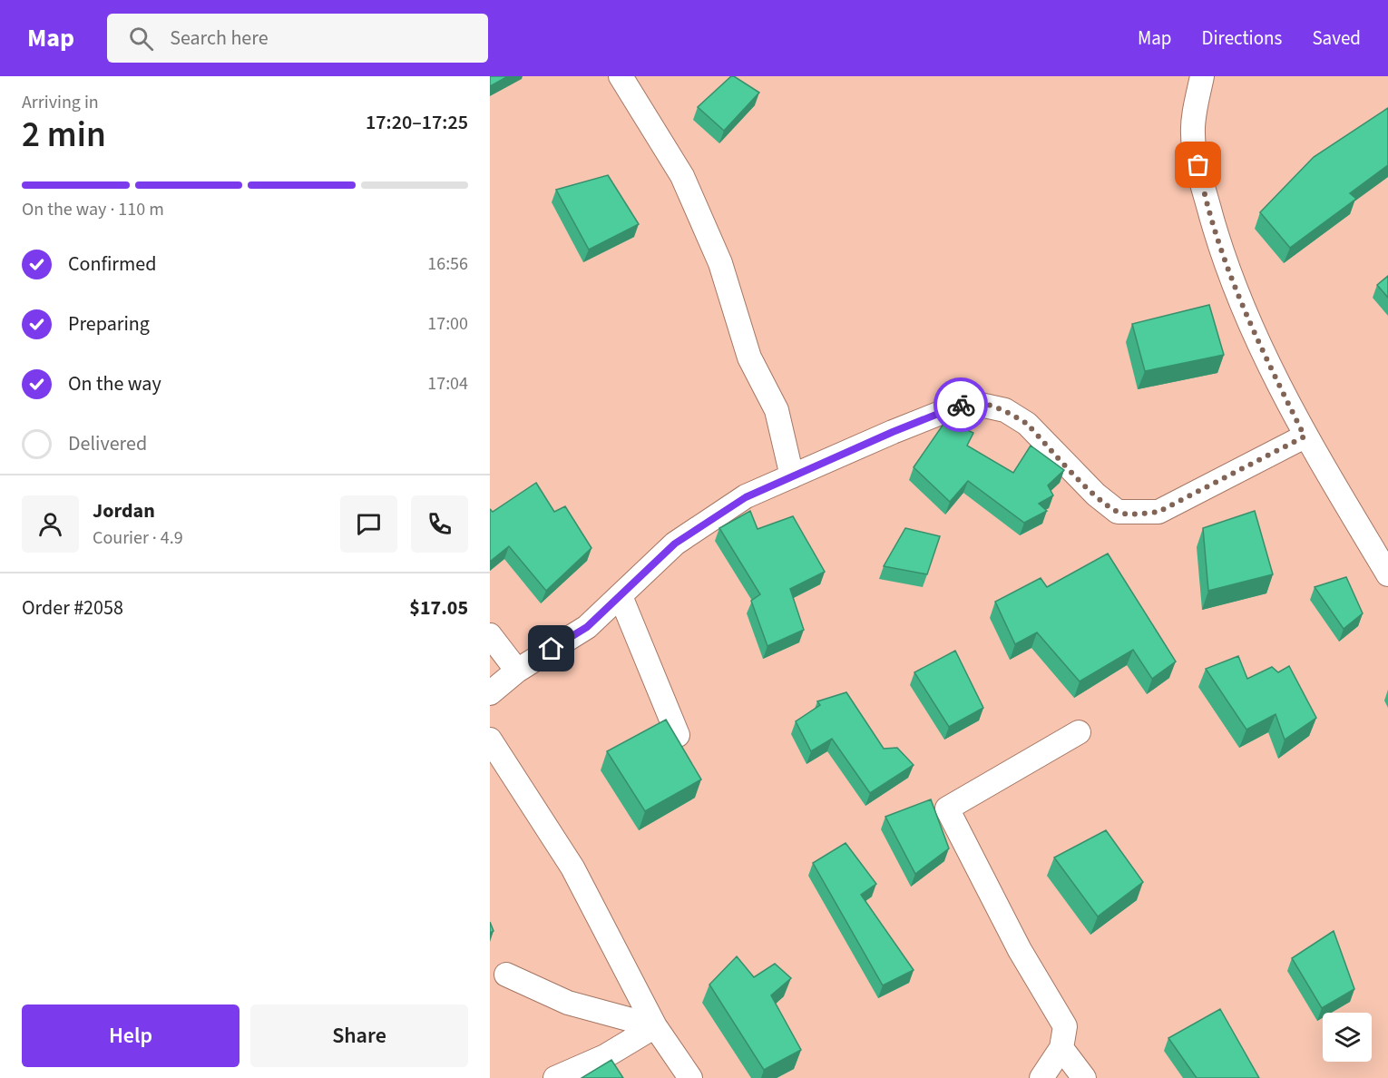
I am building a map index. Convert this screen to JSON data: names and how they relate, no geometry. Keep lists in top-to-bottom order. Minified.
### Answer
{"page":{"header":"Map","search":"Search here","nav":["Map","Directions","Saved"],"heading":["2 min","Arriving in","17:20–17:25"],"panel":["Jordan","Courier · 4.9","Order #2058","$17.05"],"bar":"On the way · 110 m","list":[["Confirmed","16:56"],["Preparing","17:00"],["On the way","17:04"],"Delivered"],"buttons":["Help","Share"]}}
